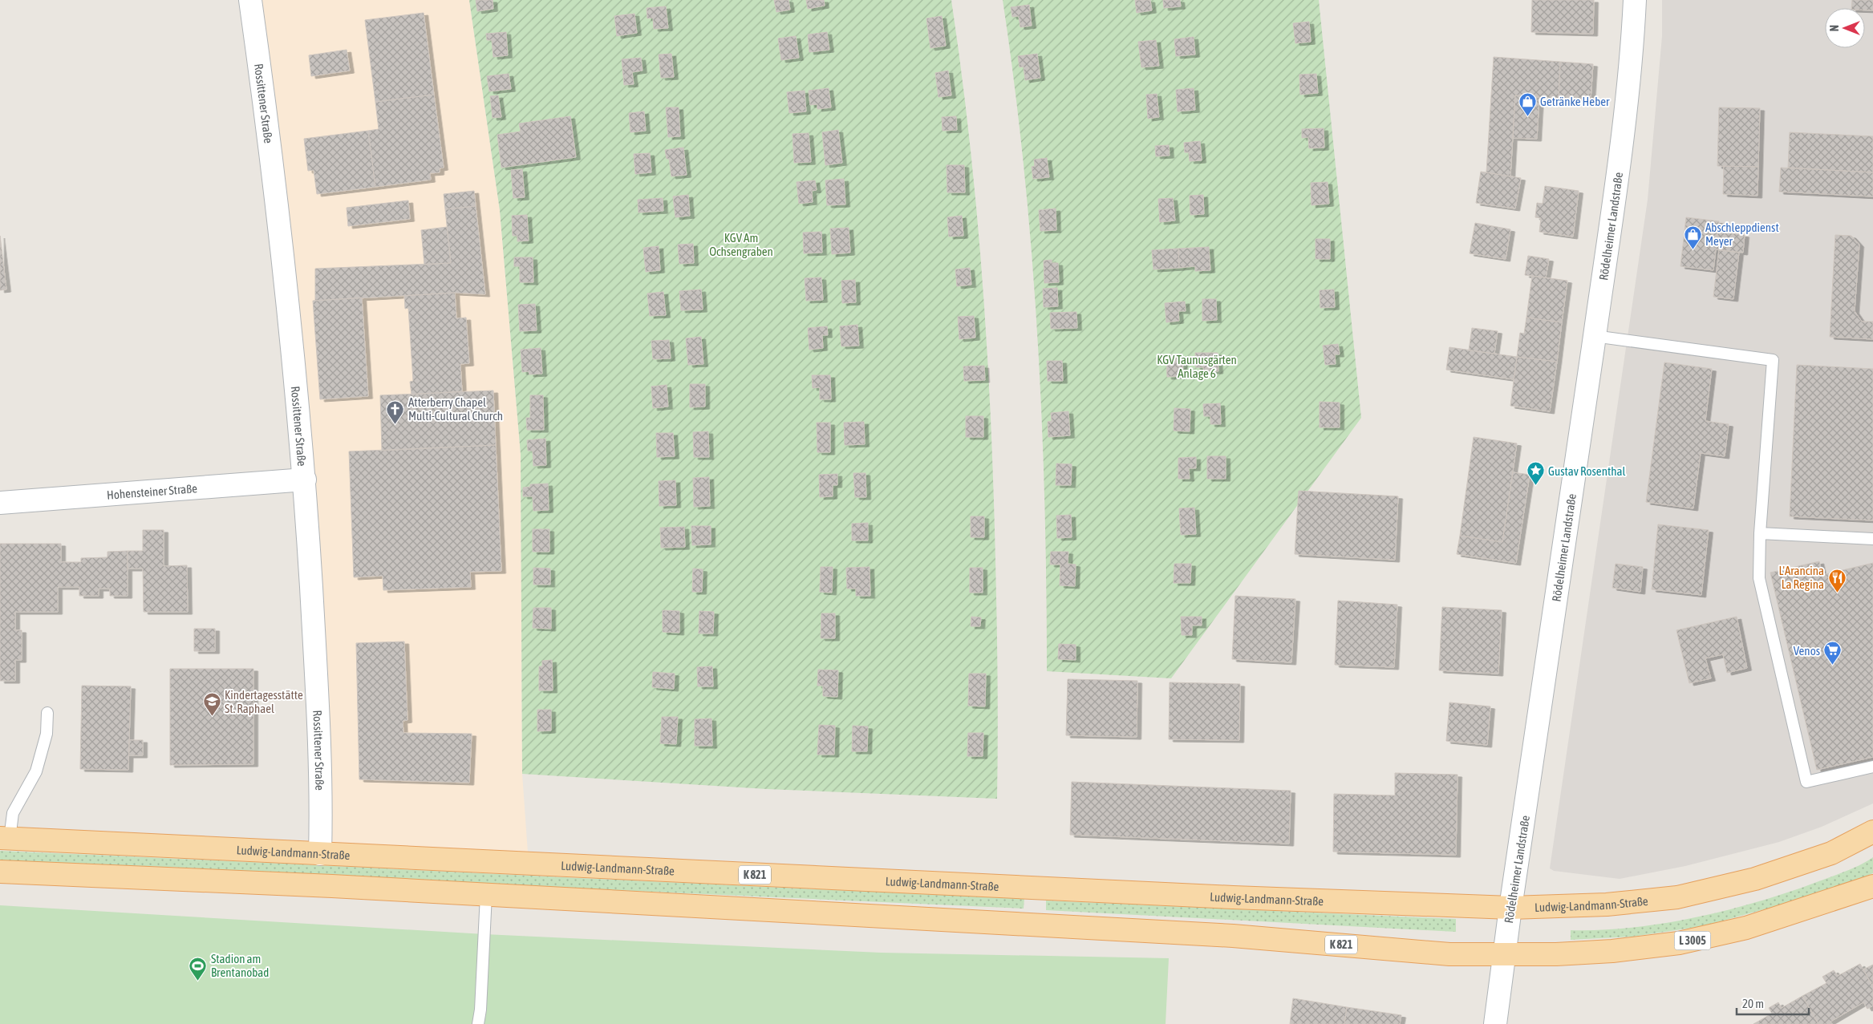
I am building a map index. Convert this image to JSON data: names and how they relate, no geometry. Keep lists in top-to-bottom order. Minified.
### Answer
{"streets":{"main road":["Ludwig-Landmann-Straße","K 821","L 3005"],"street":["Rossittener Straße","Rödelheimer Landstraße","Hohensteiner Straße"]},"crossings":[["Rossittener Straße","Hohensteiner Straße"],["Rossittener Straße","Ludwig-Landmann-Straße"],["Rödelheimer Landstraße","Ludwig-Landmann-Straße"],["Rödelheimer Landstraße","K 821"],["Rödelheimer Landstraße","L 3005"],["K 821","L 3005"]],"parks":["KGV Am Ochsengraben","KGV Taunusgärten Anlage 6"],"places":{"shop":["Getränke Heber","Abschleppdienst Meyer"],"church":["Atterberry Chapel Multi-Cultural Church"],"place":["Gustav Rosenthal"],"restaurant":["L'Arancina La Regina"],"supermarket":["Venos"],"school or university":["Kindertagesstätte St. Raphael"],"sports":["Stadion am Brentanobad"]},"scale_bar":"20 m","north":"left"}
